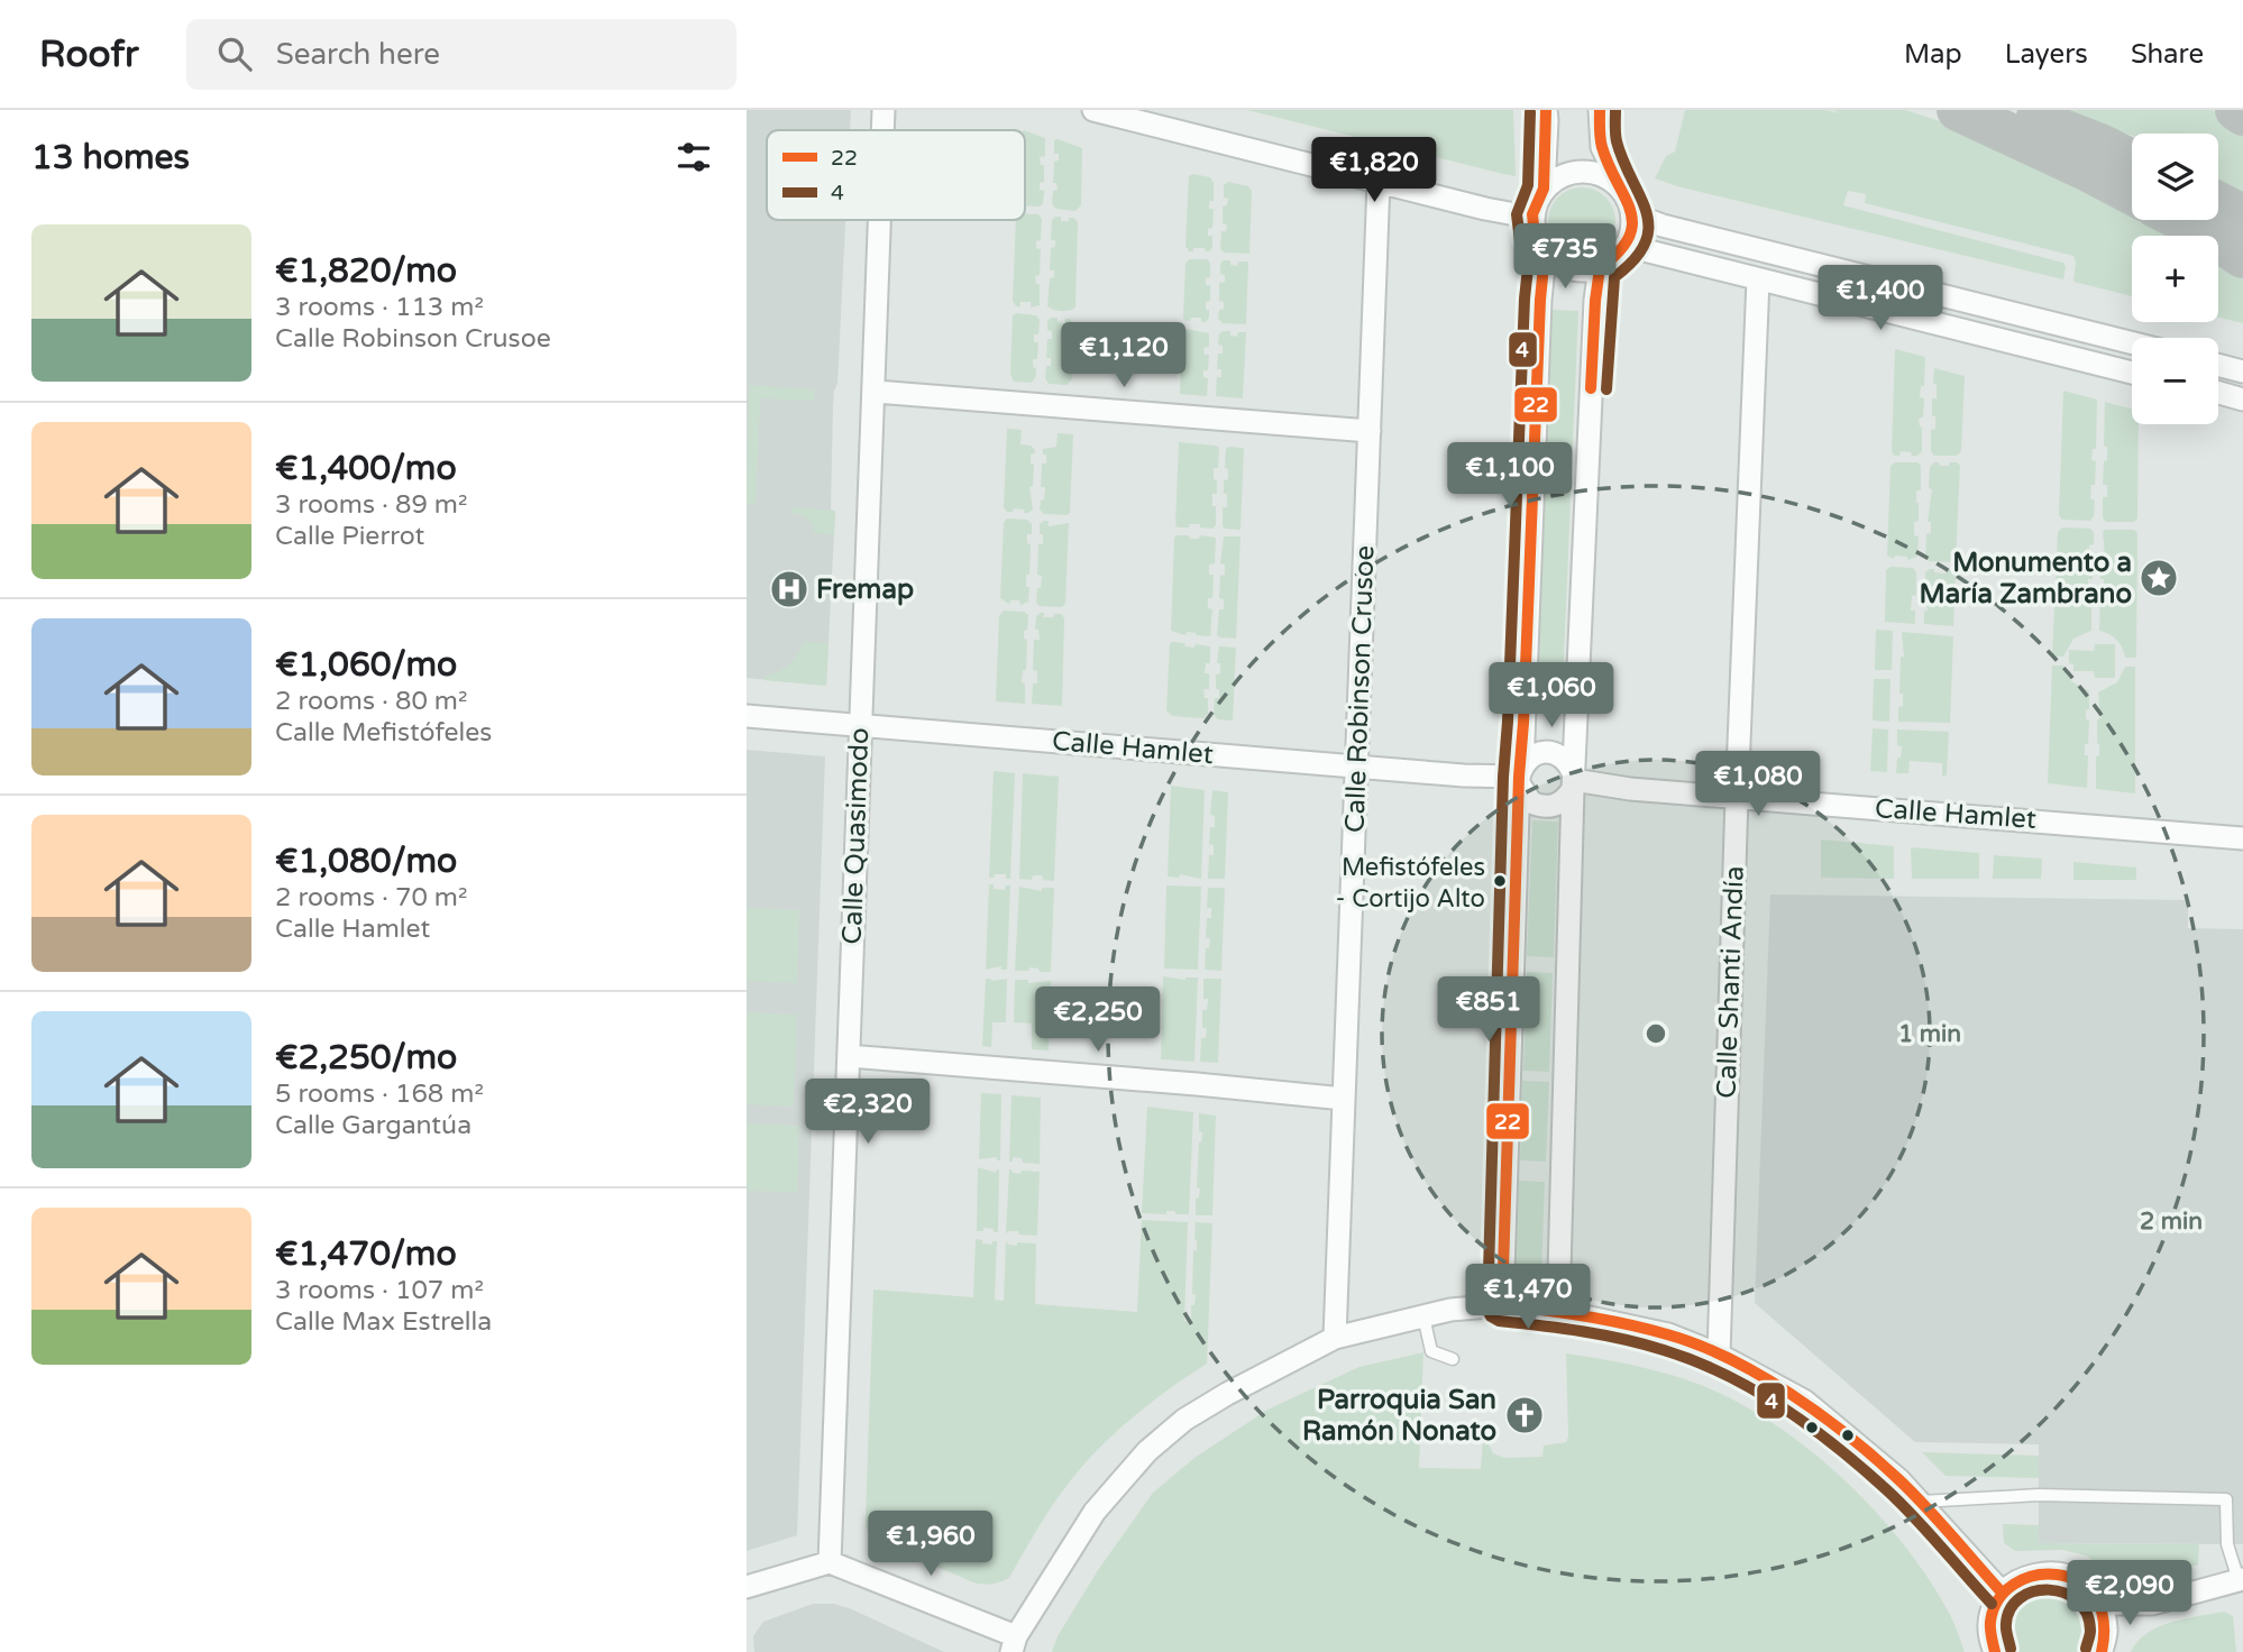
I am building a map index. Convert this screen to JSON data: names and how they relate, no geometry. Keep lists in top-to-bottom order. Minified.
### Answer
{"streets":{"street":["Calle Robinson Crusoe","Calle Hamlet","Calle Quasimodo","Calle Shanti Andía"]},"crossings":[["Calle Robinson Crusoe","Calle Hamlet"],["Calle Hamlet","Calle Quasimodo"],["Calle Hamlet","Calle Shanti Andía"]],"places":{"place":["Monumento a María Zambrano"],"hospital":["Fremap"],"other":["Mefistófeles - Cortijo Alto"],"church":["Parroquia San Ramón Nonato"]},"lines":["transit line 22","transit line 4"],"legend":["22","4"],"page":{"header":"Roofr","search":"Search here","nav":["Map","Layers","Share"],"heading":"13 homes","map_buttons":["+","−"],"price":["€1,820","€735","€1,400","€1,120","€1,100","€1,060","€1,080","€851","€2,250","€2,320","€1,470","€1,960","€2,090"],"list":[{"name":"€1,820/mo","note":"3 rooms · 113 m² · Calle Robinson Crusoe"},{"name":"€1,400/mo","note":"3 rooms · 89 m² · Calle Pierrot"},{"name":"€1,060/mo","note":"2 rooms · 80 m² · Calle Mefistófeles"},{"name":"€1,080/mo","note":"2 rooms · 70 m² · Calle Hamlet"},{"name":"€2,250/mo","note":"5 rooms · 168 m² · Calle Gargantúa"},{"name":"€1,470/mo","note":"3 rooms · 107 m² · Calle Max Estrella"}]},"rings":["1 min","2 min"]}
